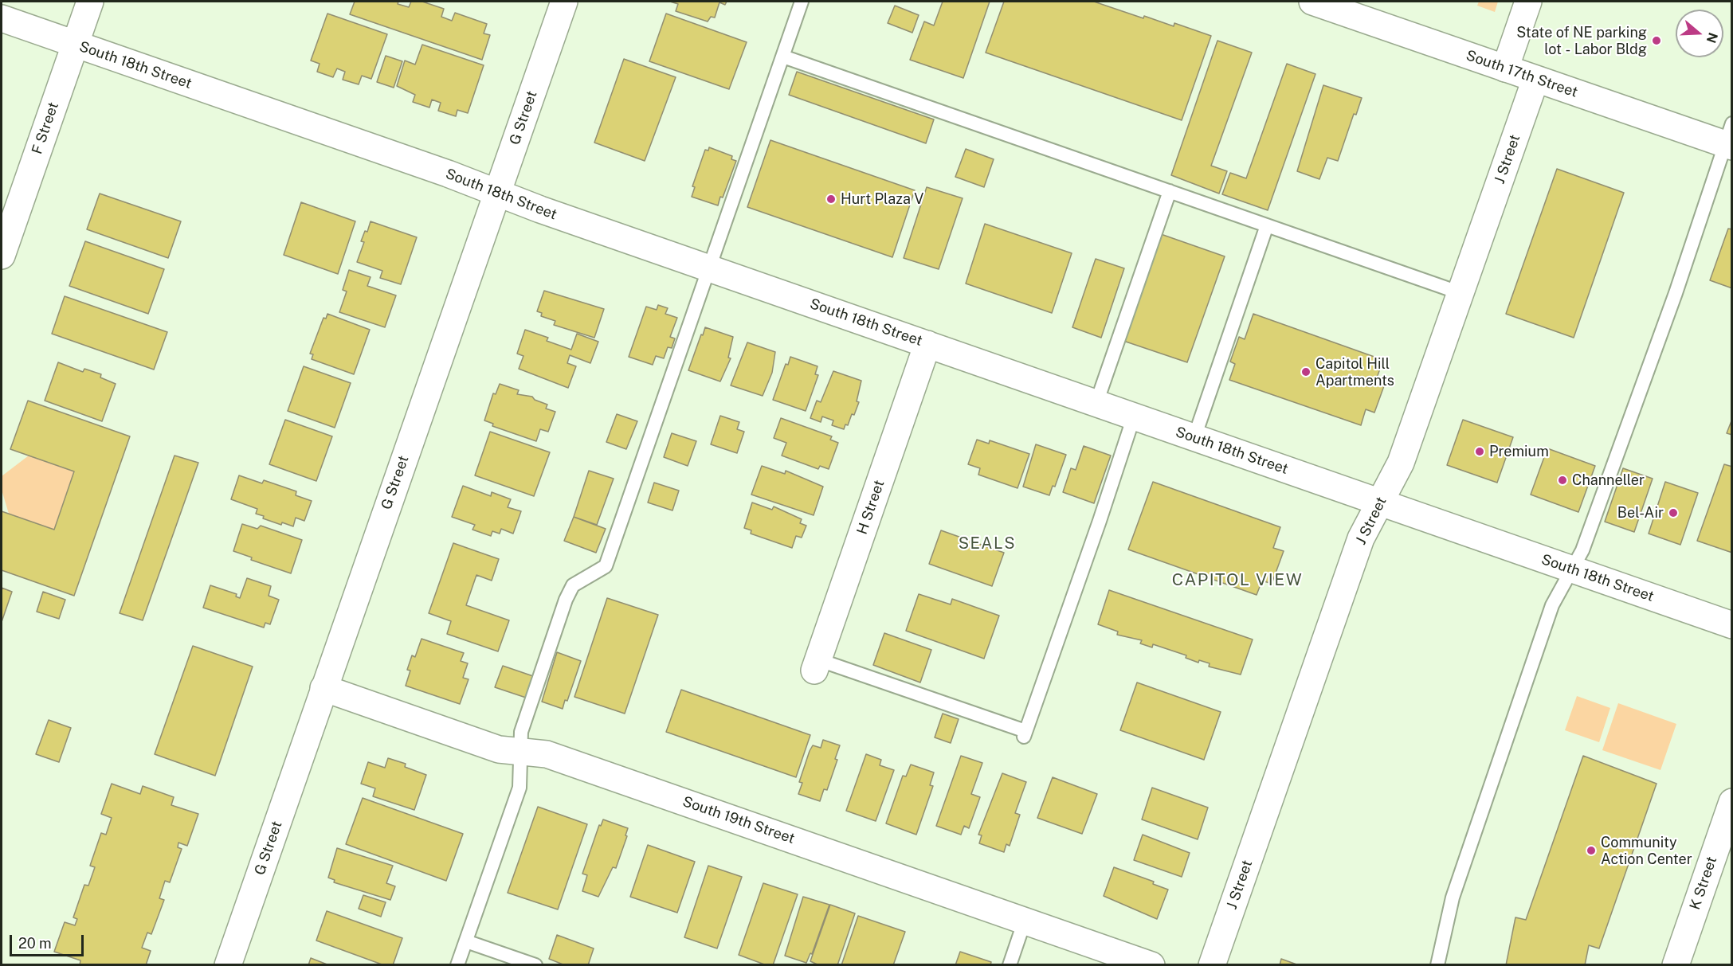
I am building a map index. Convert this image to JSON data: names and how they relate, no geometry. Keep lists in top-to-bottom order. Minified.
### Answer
{"streets":{"street":["South 18th Street","South 17th Street","G Street","F Street","J Street","H Street","South 19th Street","K Street"]},"crossings":[["South 18th Street","G Street"],["South 18th Street","F Street"],["South 18th Street","J Street"],["South 18th Street","H Street"],["South 17th Street","J Street"],["G Street","South 19th Street"]],"districts":["SEALS","CAPITOL VIEW"],"places":["State of NE parking lot - Labor Bldg","Hurt Plaza V","Capitol Hill Apartments","Premium","Channeller","Bel-Air","Community Action Center"],"scale_bar":"20 m","north":"right"}
